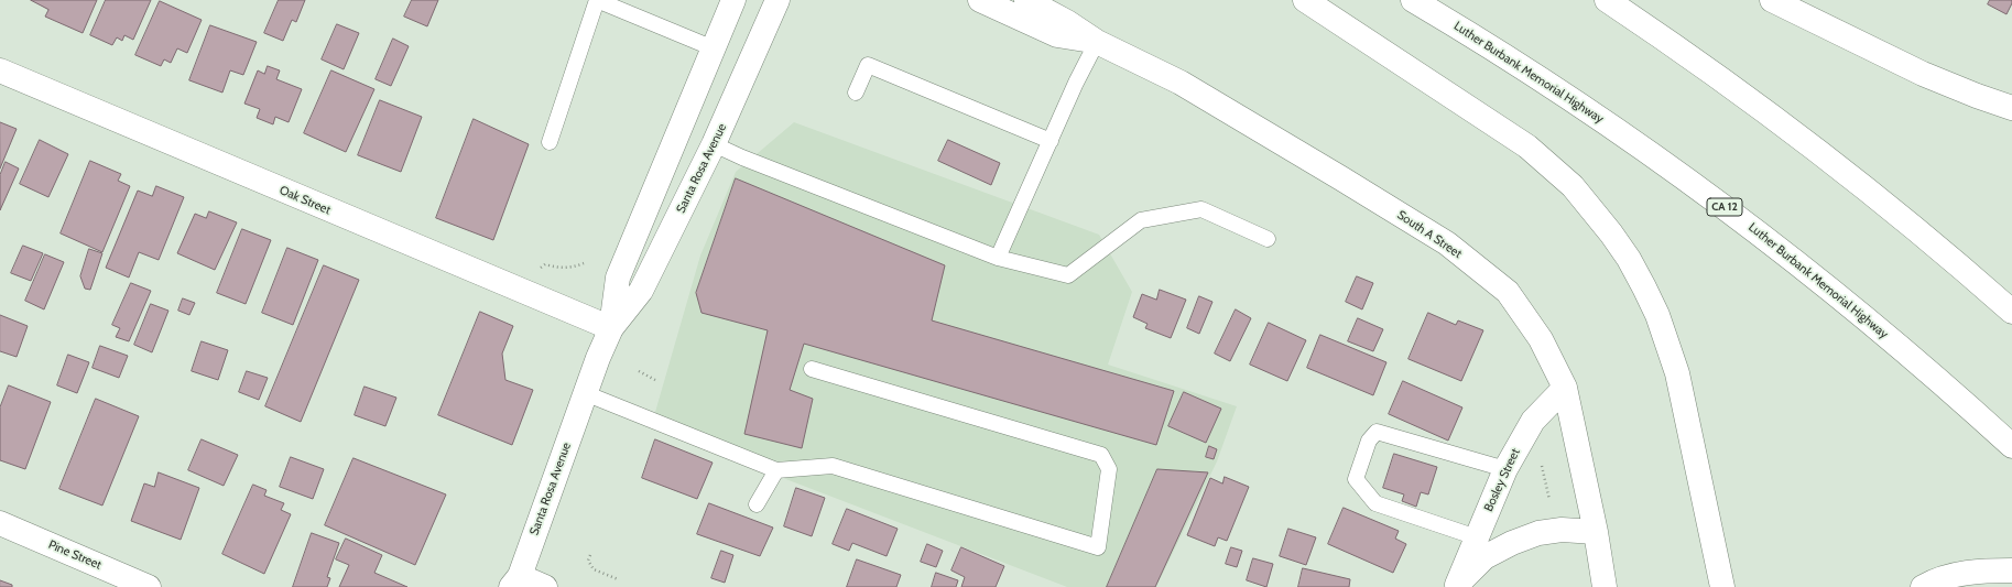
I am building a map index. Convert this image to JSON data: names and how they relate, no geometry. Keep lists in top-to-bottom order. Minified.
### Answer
{"streets":{"main road":["Luther Burbank Memorial Highway","Santa Rosa Avenue","Oak Street","CA 12","South A Street","Bosley Street","Pine Street"]},"crossings":[["Santa Rosa Avenue","Oak Street"],["South A Street","Bosley Street"]]}
